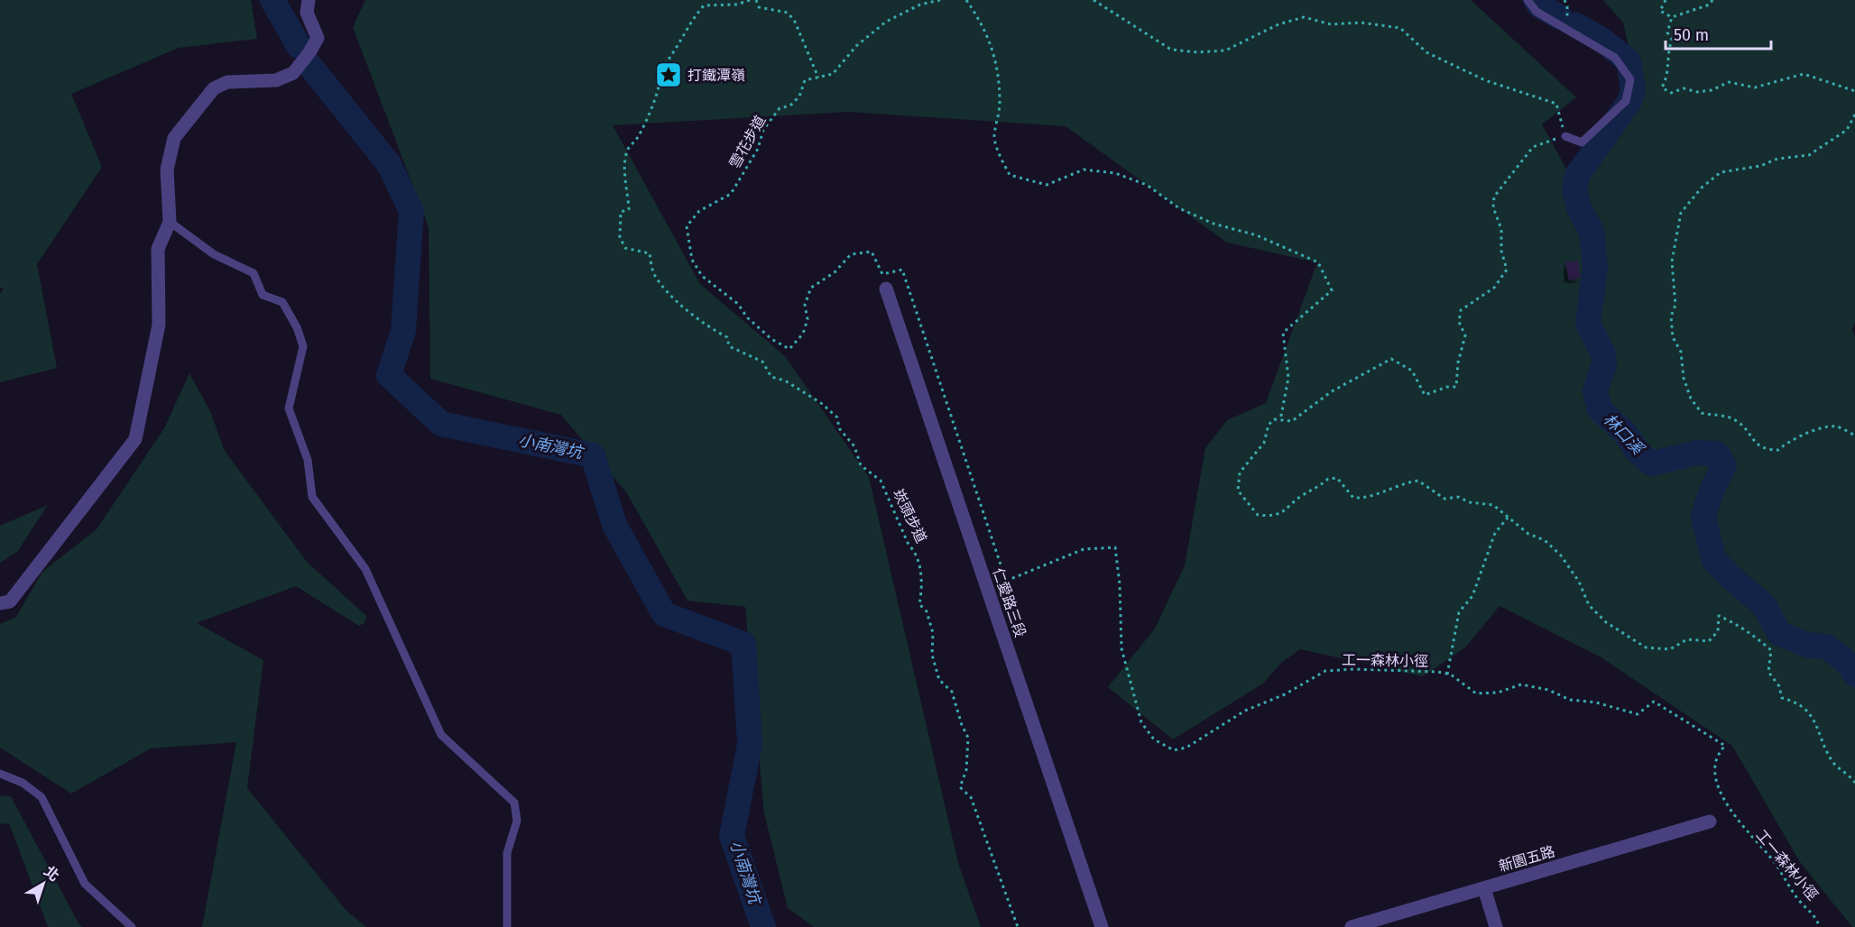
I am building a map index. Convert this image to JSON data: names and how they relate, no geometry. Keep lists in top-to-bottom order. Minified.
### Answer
{"streets":{"street":["仁愛路三段","新園五路"],"path":["雪花步道","崁頭步道","工一森林小徑"]},"crossings":[["雪花步道","工一森林小徑"],["仁愛路三段","工一森林小徑"]],"water":["林口溪","小南灣坑"],"places":{"place":["打鐵潭嶺"]},"scale_bar":"50 m","north":"top right"}
